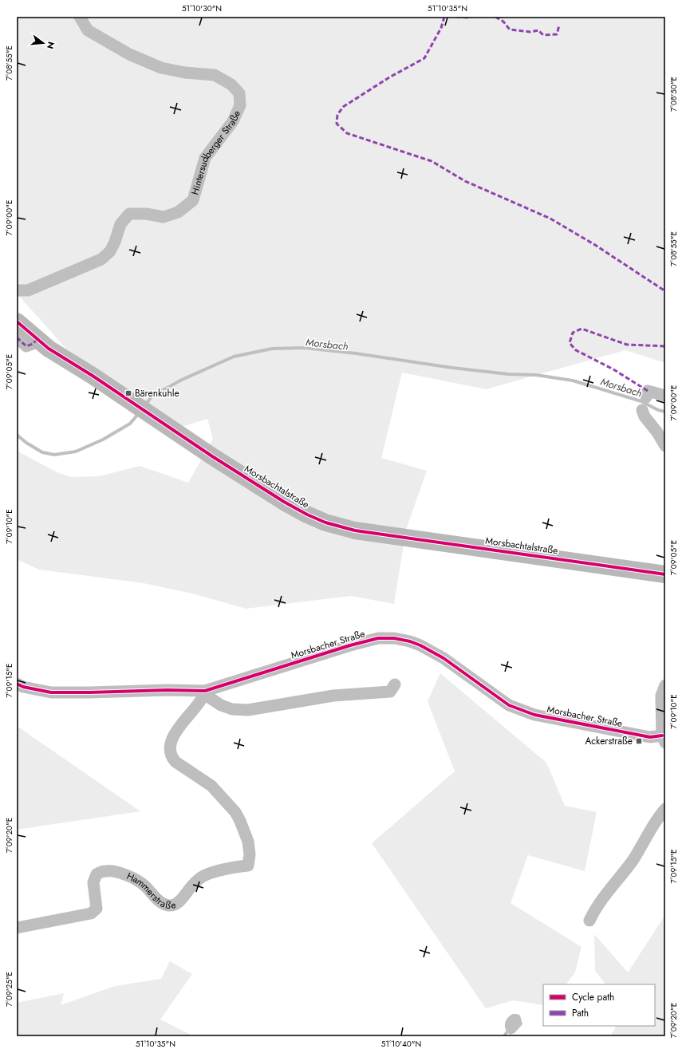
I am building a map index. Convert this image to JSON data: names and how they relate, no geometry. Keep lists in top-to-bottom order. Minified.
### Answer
{"streets":{"main road":["Morsbachtalstraße"],"street":["Hintersudberger Straße","Morsbacher Straße","Hammerstraße"]},"crossings":[["Morsbacher Straße","Hammerstraße"]],"water":["Morsbach"],"places":{"transit":["Bärenkuhle","Ackerstraße"]},"legend":["Cycle path","Path"],"north":"right","coordinates":["51°10'30\"N","51°10'35\"N","7°08'55\"E","7°08'50\"E","7°09'00\"E","7°09'05\"E","7°09'10\"E","7°09'15\"E","7°09'20\"E","7°09'25\"E","51°10'40\"N"]}
